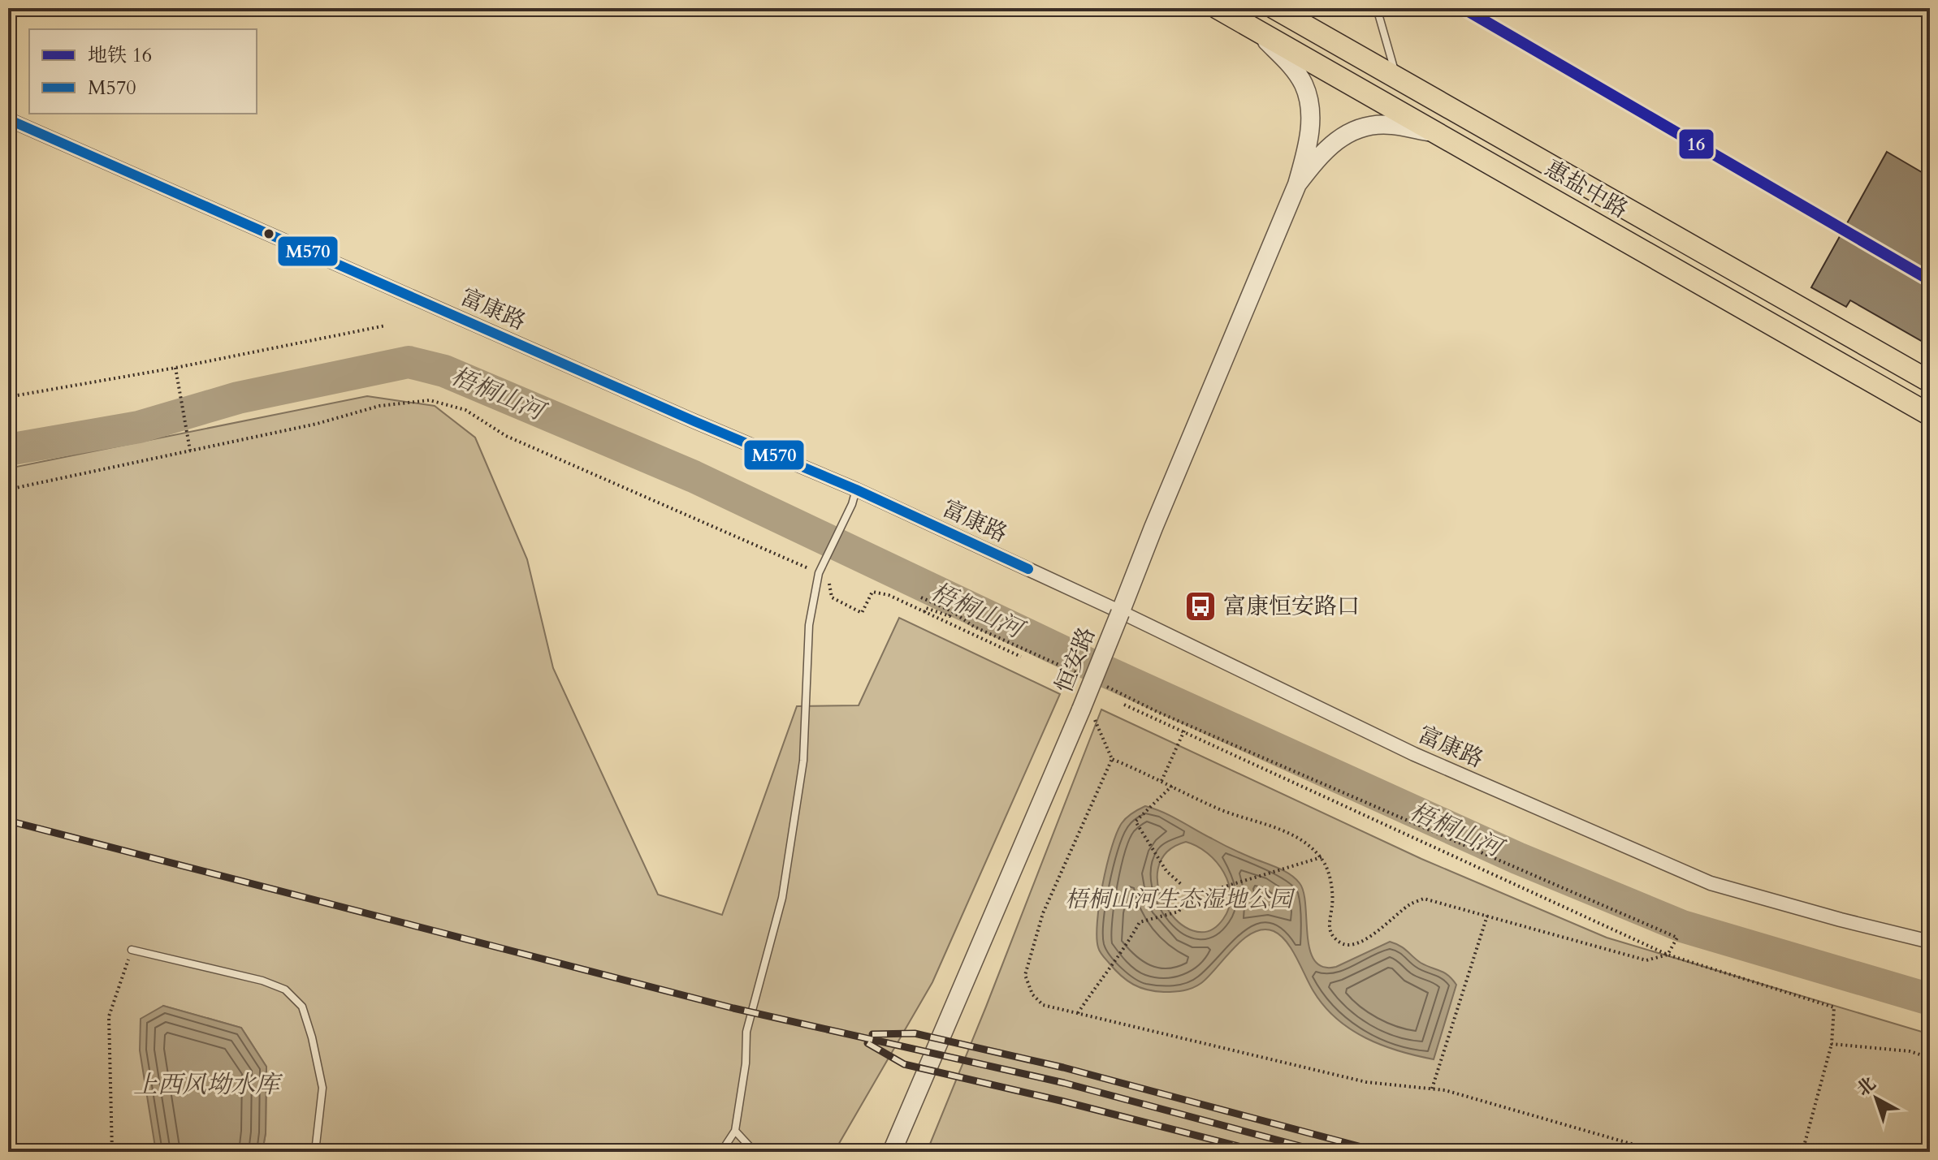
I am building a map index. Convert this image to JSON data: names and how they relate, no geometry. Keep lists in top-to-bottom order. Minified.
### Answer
{"streets":{"main road":["惠盐中路"],"street":["富康路","恒安路"]},"crossings":[["富康路","恒安路"]],"water":["梧桐山河","上西风坳水库"],"parks":["梧桐山河生态湿地公园"],"places":{"bus stop":["富康恒安路口"]},"lines":["metro line 16","transit line M570"],"legend":["地铁 16","M570"],"north":"top left"}
